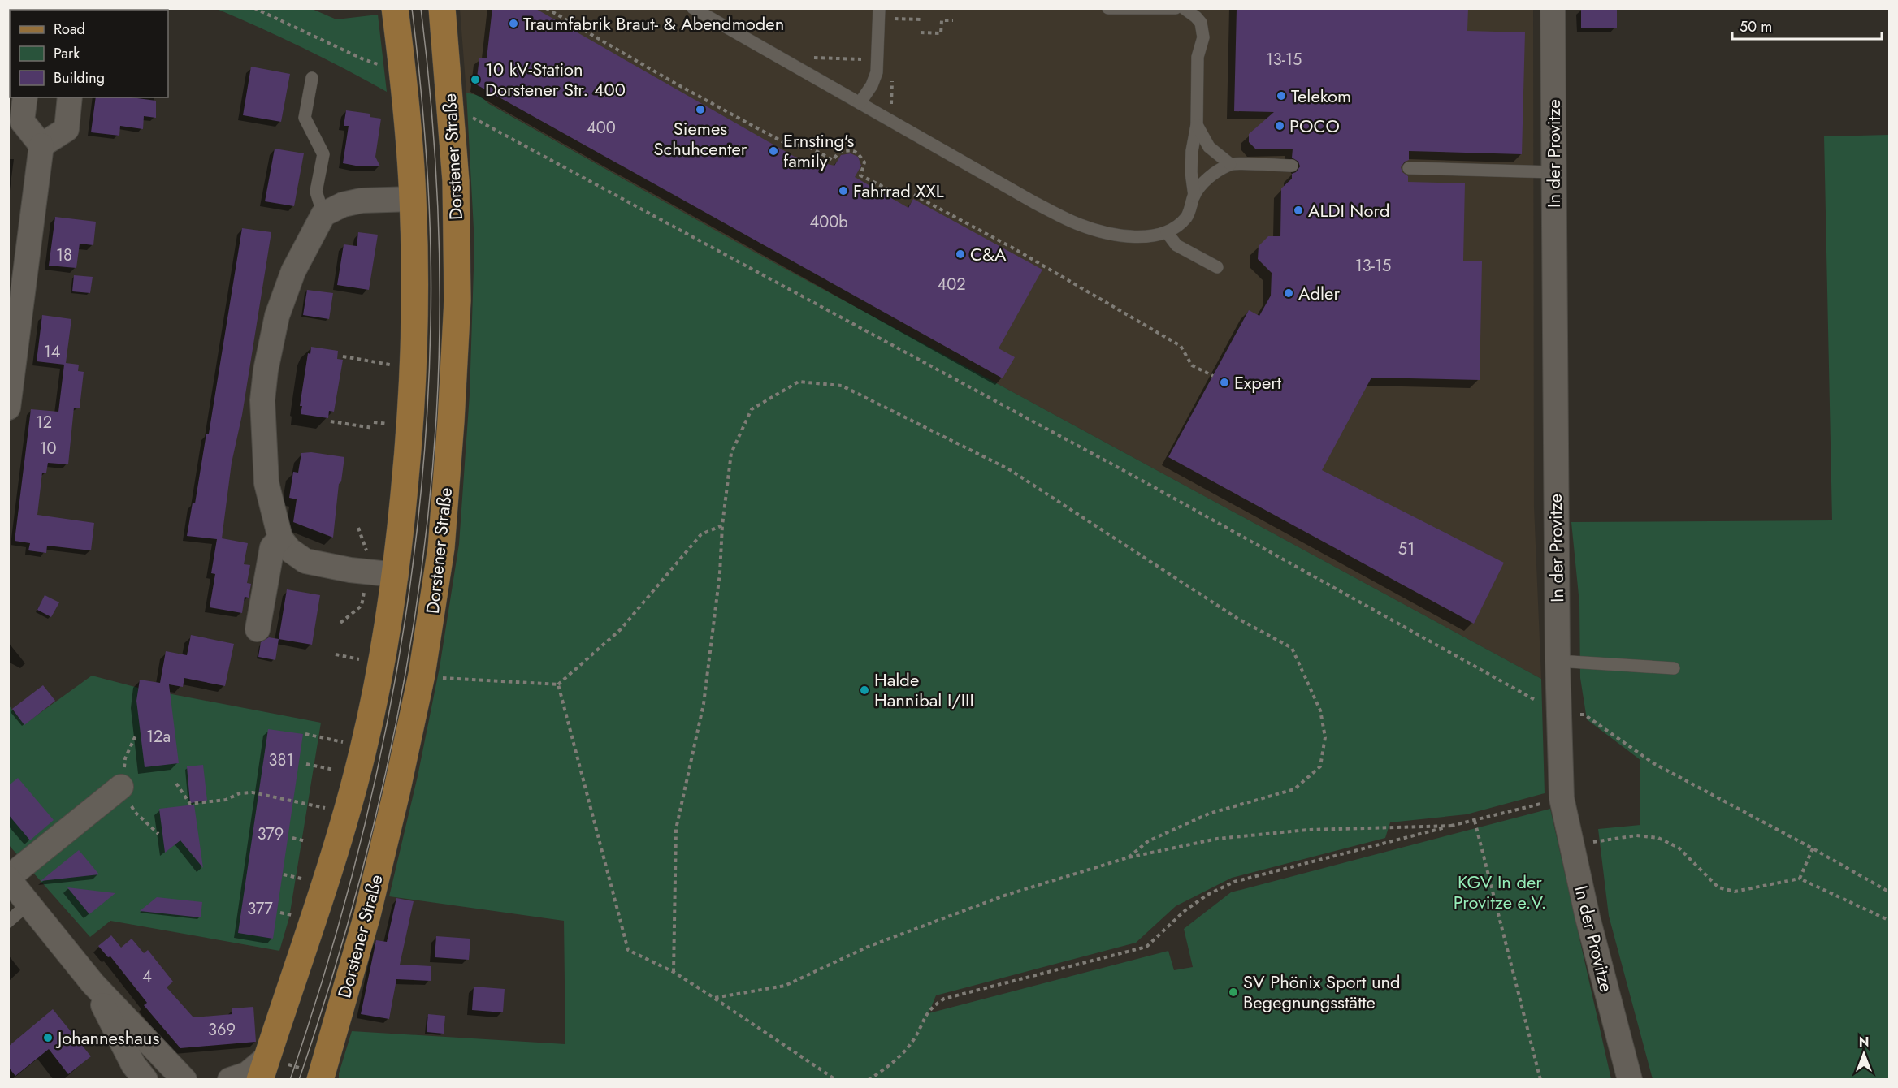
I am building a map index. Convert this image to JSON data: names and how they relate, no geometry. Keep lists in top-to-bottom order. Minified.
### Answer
{"streets":{"main road":["Dorstener Straße"],"street":["In der Provitze"]},"parks":["KGV In der Provitze e.V."],"places":["Traumfabrik Braut- & Abendmoden","10 kV-Station Dorstener Str. 400","Telekom","Siemes Schuhcenter","POCO","Ernsting's family","Fahrrad XXL","ALDI Nord","C&A","Adler","Expert","Halde Hannibal I/III","SV Phönix Sport und Begegnungsstätte","Johanneshaus"],"house_numbers":["13-15","400","400b","18","13-15","402","14","12","10","51","12a","381","379","377","4","369"],"legend":["Road","Park","Building"],"scale_bar":"50 m","north":"top"}
